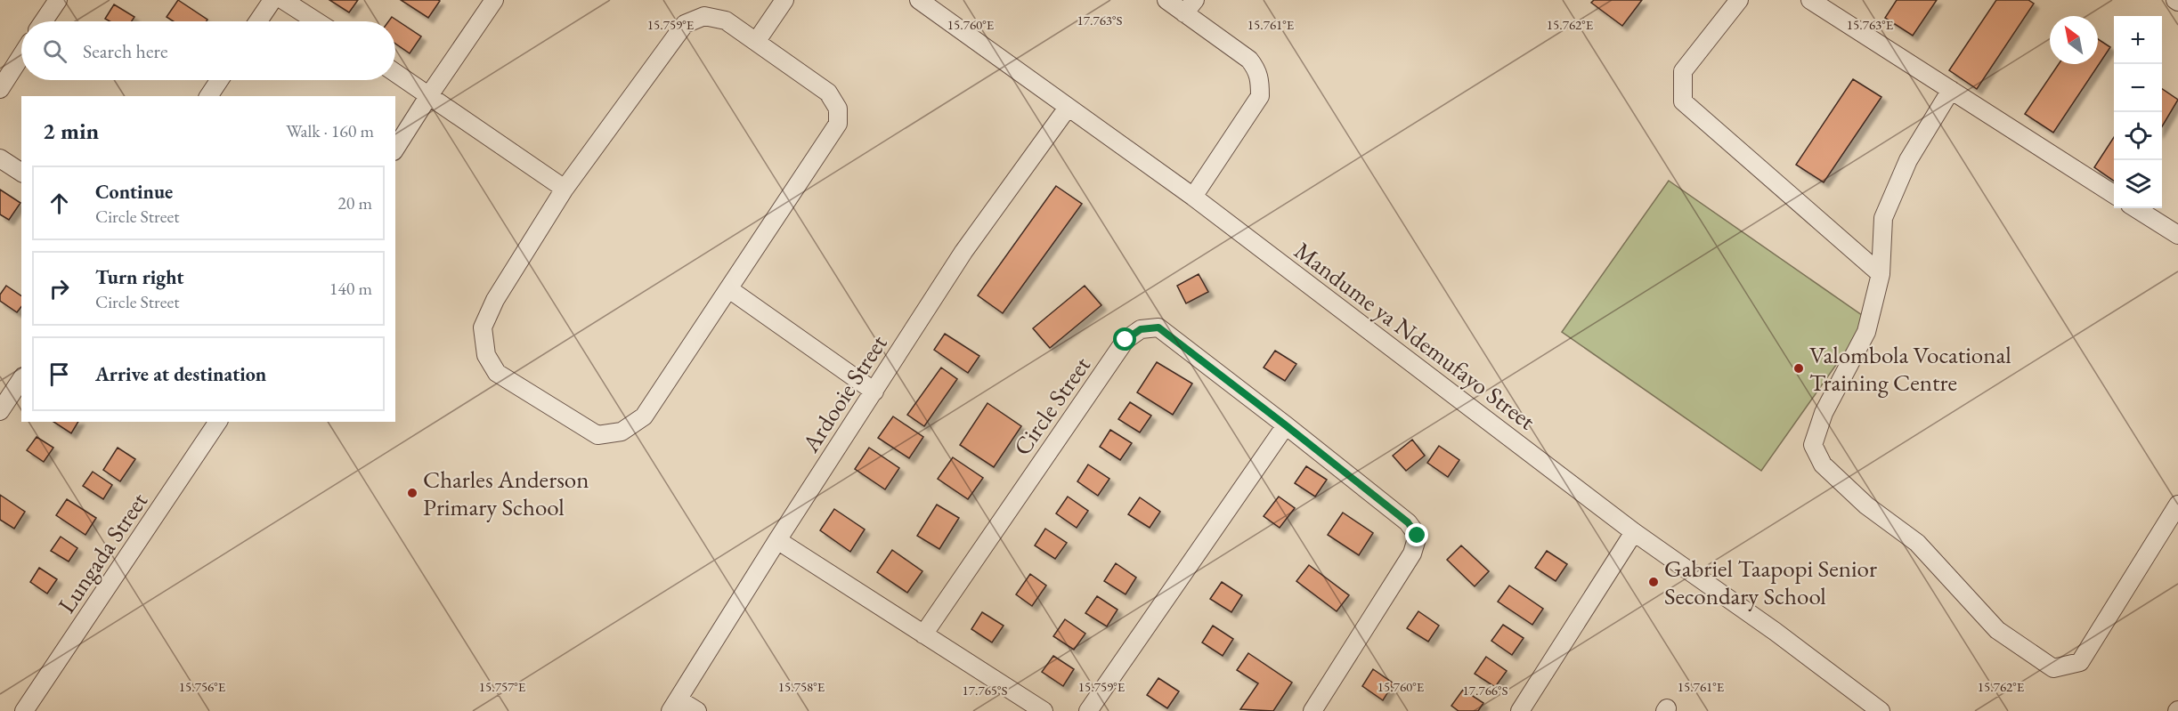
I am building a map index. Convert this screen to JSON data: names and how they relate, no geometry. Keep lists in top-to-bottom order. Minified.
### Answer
{"streets":{"street":["Mandume ya Ndemufayo Street","Ardooie Street","Circle Street","Lungada Street"]},"crossings":[["Mandume ya Ndemufayo Street","Ardooie Street"]],"places":["Valombola Vocational Training Centre","Charles Anderson Primary School","Gabriel Taapopi Senior Secondary School"],"north":"top left","page":{"map_buttons":["+","−"],"search":"Search here","heading":["2 min","Walk · 160 m"],"list":[["Continue","Circle Street","20 m"],["Turn right","Circle Street","140 m"],"Arrive at destination"]},"coordinates":["17.763°S","15.760°E","15.759°E","15.761°E","15.762°E","15.763°E","15.756°E","15.757°E","15.758°E","17.765°S","17.766°S"]}
